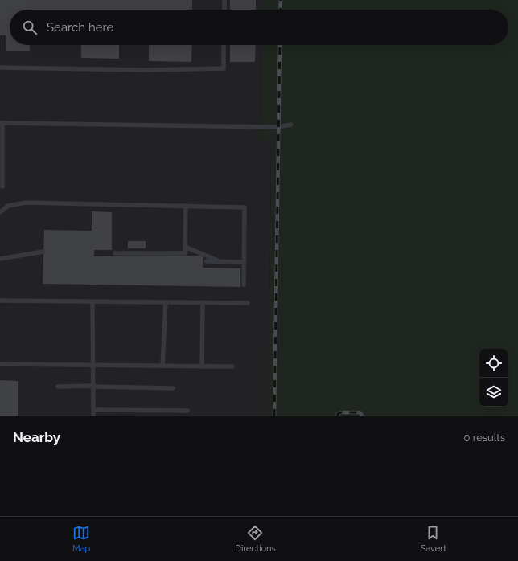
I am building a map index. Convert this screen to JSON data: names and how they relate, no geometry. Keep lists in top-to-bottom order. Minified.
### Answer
{"page":{"search":"Search here","heading":["Nearby","0 results"],"nav":["Map","Directions","Saved"]}}
